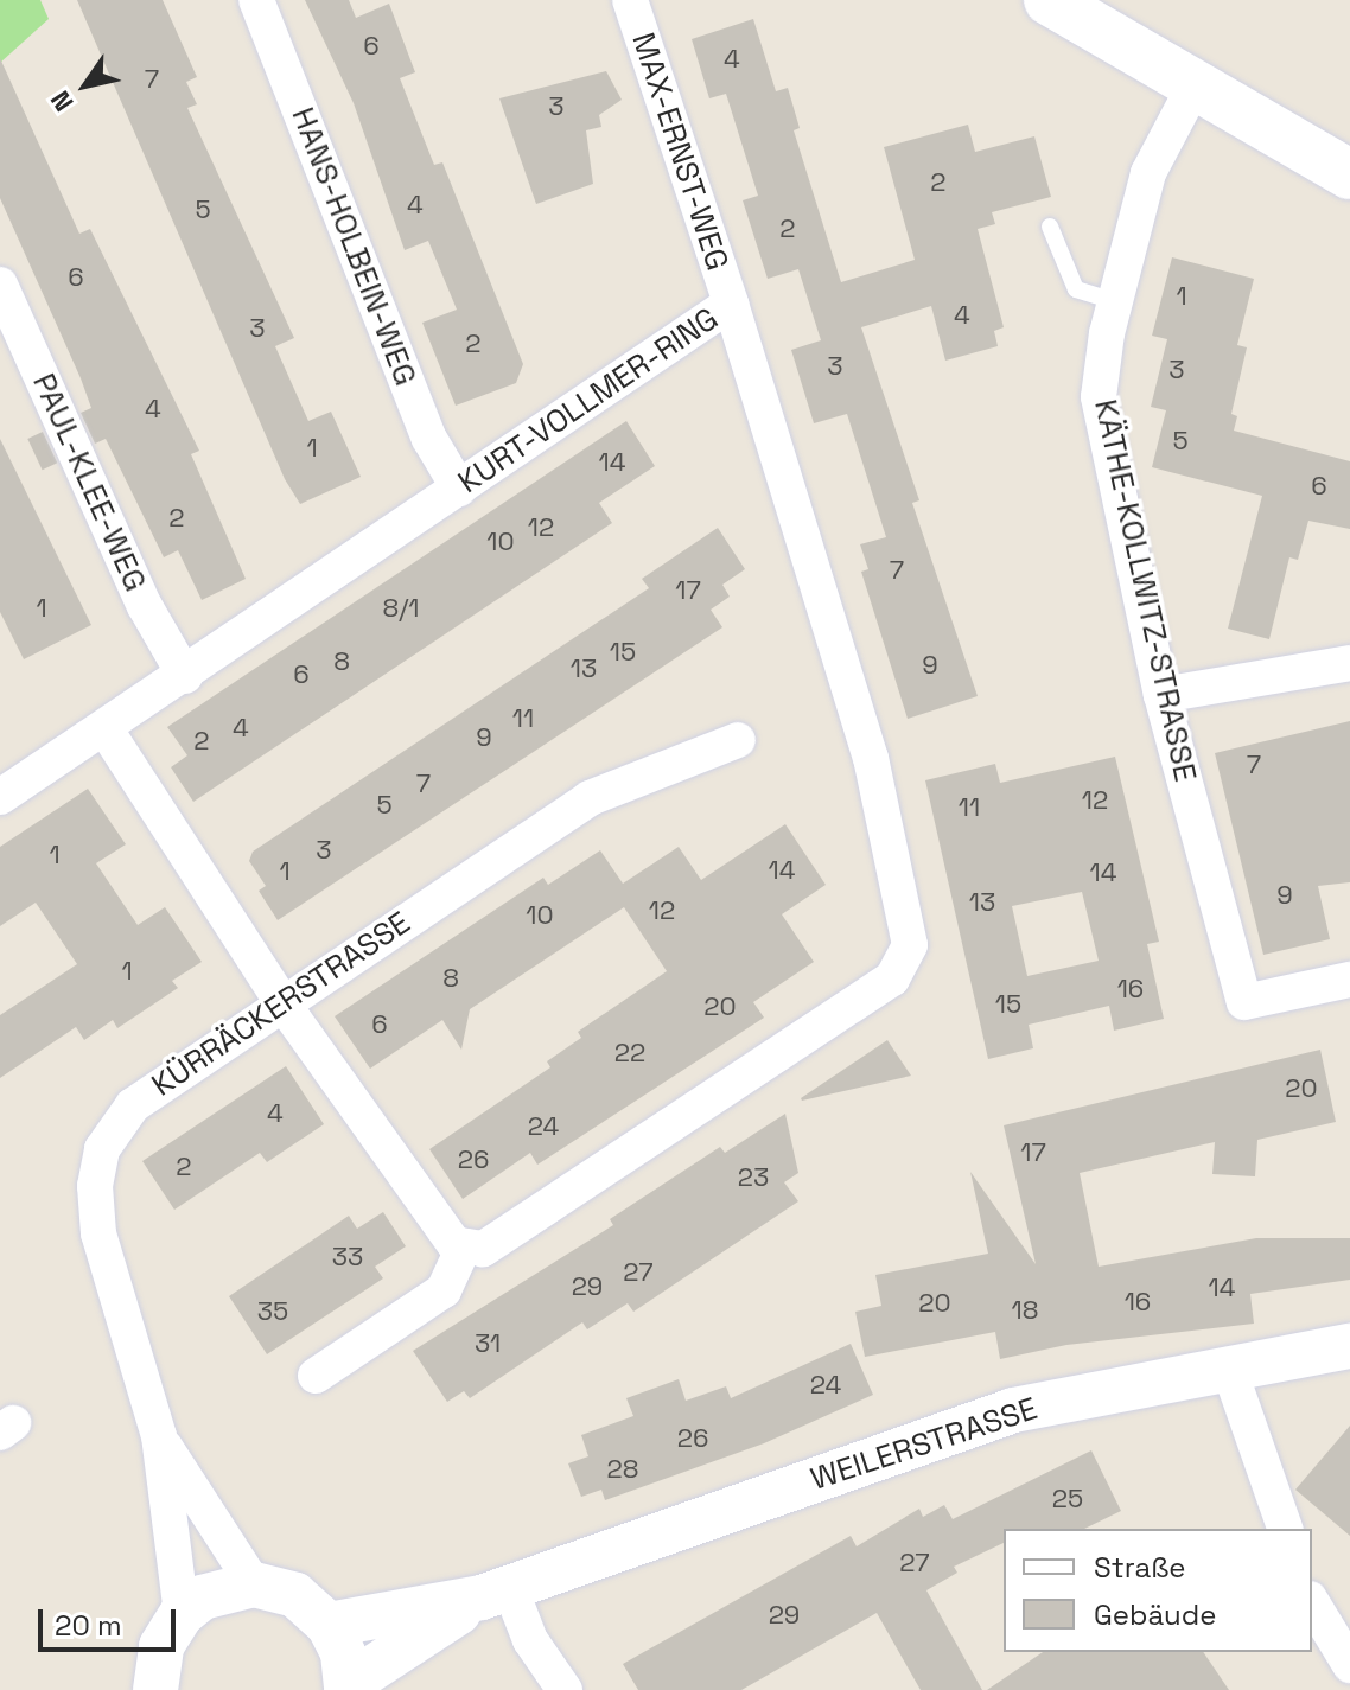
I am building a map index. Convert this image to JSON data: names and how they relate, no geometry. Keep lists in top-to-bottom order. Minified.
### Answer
{"streets":{"street":["MAX-ERNST-WEG","HANS-HOLBEIN-WEG","KURT-VOLLMER-RING","PAUL-KLEE-WEG","KÄTHE-KOLLWITZ-STRASSE","KÜRRÄCKERSTRASSE","WEILERSTRASSE"]},"crossings":[["MAX-ERNST-WEG","KURT-VOLLMER-RING"],["HANS-HOLBEIN-WEG","KURT-VOLLMER-RING"],["KURT-VOLLMER-RING","PAUL-KLEE-WEG"]],"house_numbers":["6","4","7","3","2","4","5","2","6","1","4","3","2","3","3","4","5","1","14","6","2","12","10","7","17","1","8/1","15","8","9","13","6","11","4","9","2","7","7","12","5","11","3","1","14","1","14","9","13","12","10","1","8","16","15","20","6","22","20","4","24","17","26","2","23","33","27","29","14","16","20","18","35","31","24","26","28","25","27","29"],"legend":["Straße","Gebäude"],"scale_bar":"20 m","north":"bottom left"}
